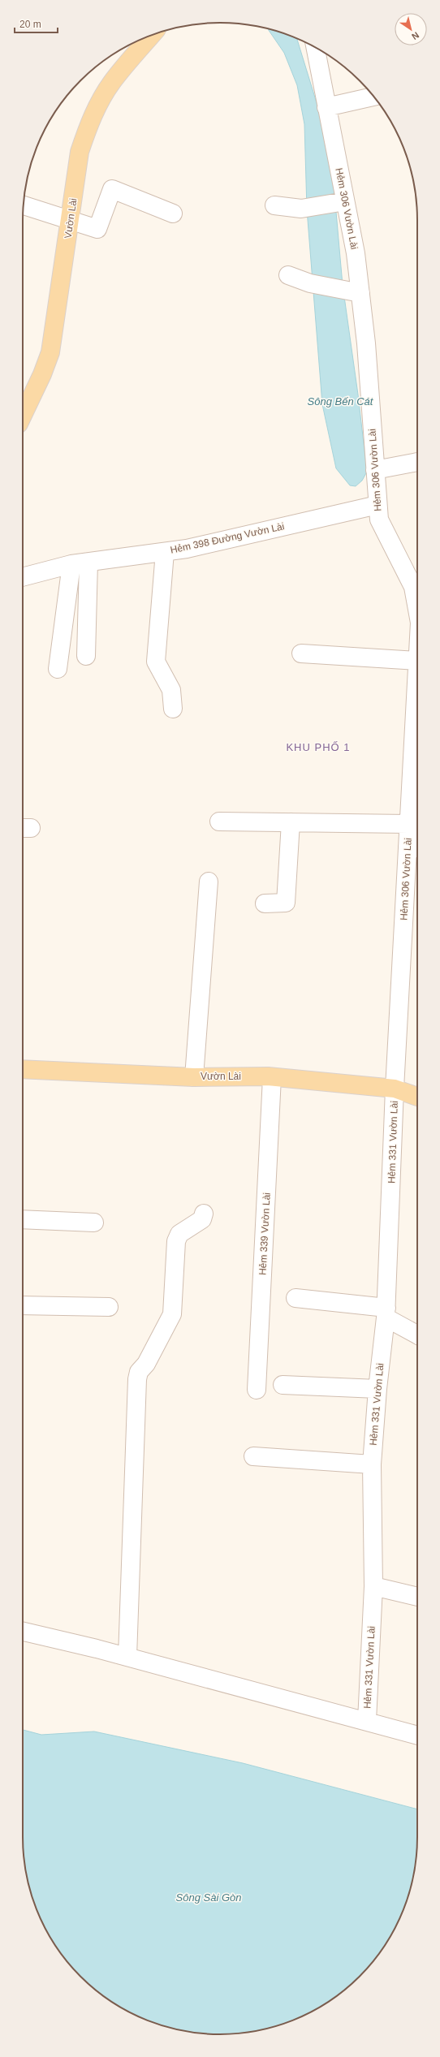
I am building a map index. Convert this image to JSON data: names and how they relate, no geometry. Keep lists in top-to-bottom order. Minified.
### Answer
{"streets":{"main road":["Vườn Lài"],"street":["Hẻm 306 Vườn Lài","Hẻm 398 Đường Vườn Lài","Hẻm 331 Vườn Lài","Hẻm 339 Vườn Lài"]},"crossings":[["Hẻm 306 Vườn Lài","Vườn Lài"],["Hẻm 306 Vườn Lài","Hẻm 398 Đường Vườn Lài"],["Hẻm 306 Vườn Lài","Hẻm 331 Vườn Lài"],["Vườn Lài","Hẻm 331 Vườn Lài"],["Vườn Lài","Hẻm 339 Vườn Lài"]],"districts":["KHU PHỐ 1"],"water":["Sông Bến Cát","Sông Sài Gòn"],"scale_bar":"20 m","north":"bottom right"}
